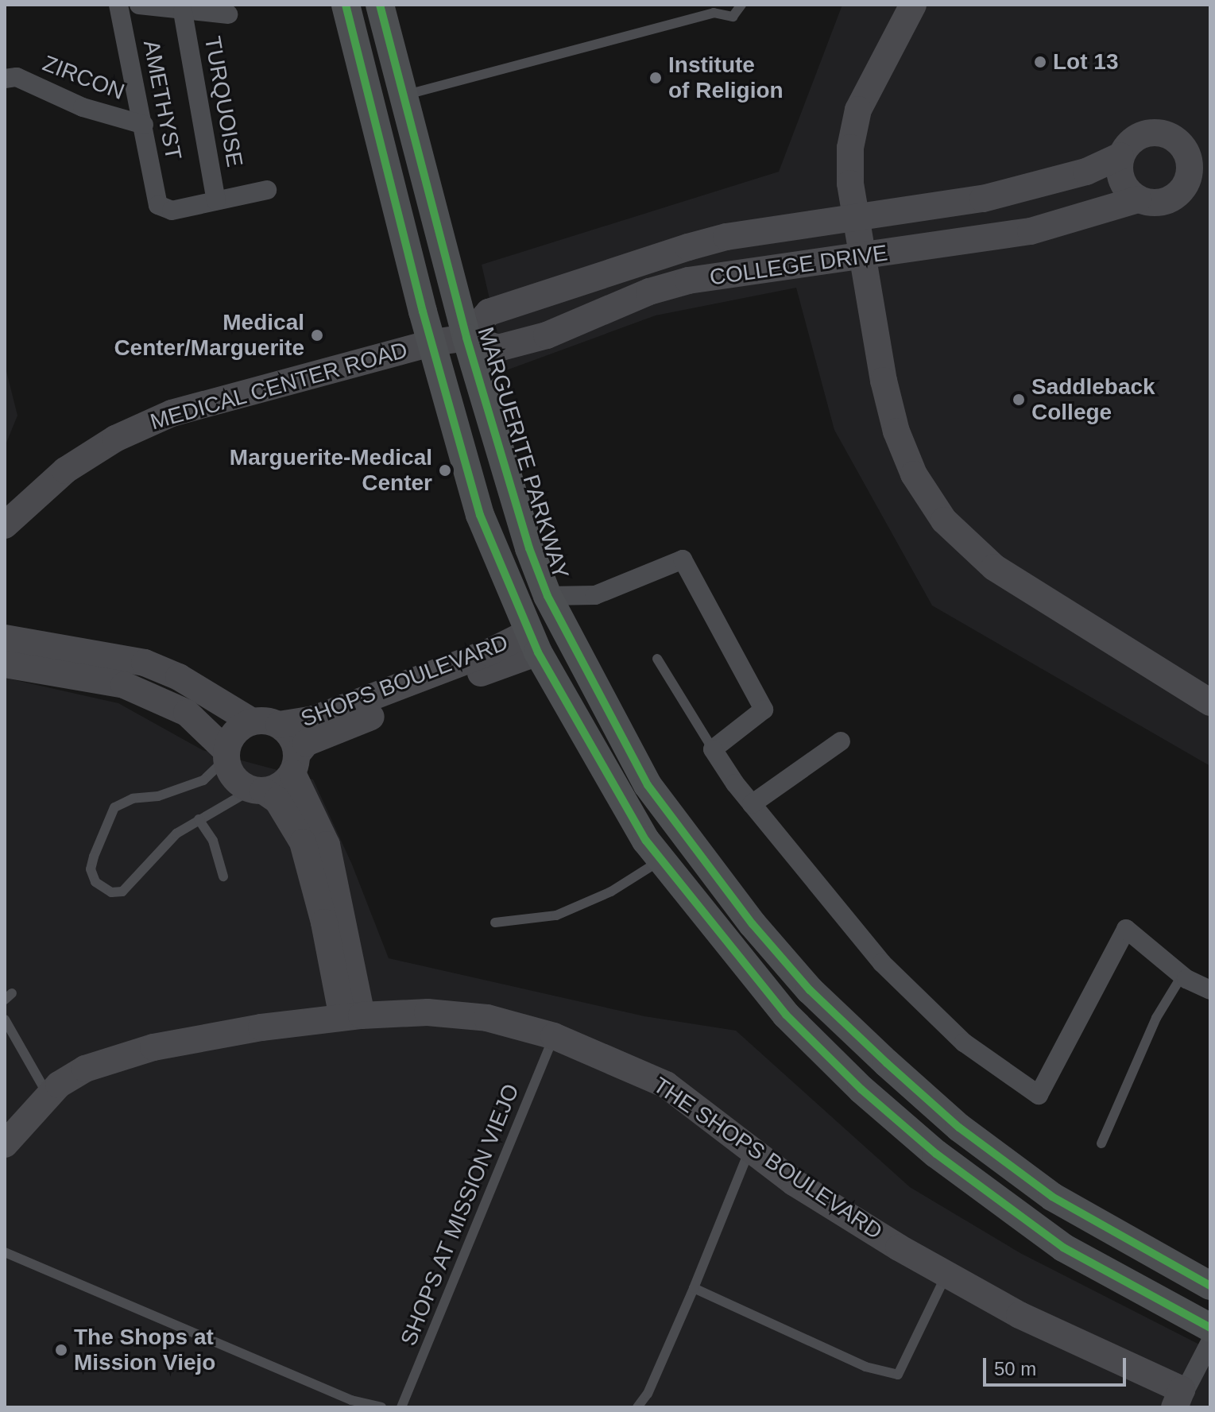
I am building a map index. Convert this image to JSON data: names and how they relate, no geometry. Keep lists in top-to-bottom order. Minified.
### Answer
{"streets":{"main road":["MARGUERITE PARKWAY"],"street":["ZIRCON","AMETHYST","TURQUOISE","COLLEGE DRIVE","MEDICAL CENTER ROAD","SHOPS BOULEVARD","THE SHOPS BOULEVARD"],"lane":["SHOPS AT MISSION VIEJO"]},"crossings":[["ZIRCON","AMETHYST"],["AMETHYST","TURQUOISE"],["COLLEGE DRIVE","MEDICAL CENTER ROAD"],["COLLEGE DRIVE","MARGUERITE PARKWAY"],["SHOPS BOULEVARD","THE SHOPS BOULEVARD"],["THE SHOPS BOULEVARD","SHOPS AT MISSION VIEJO"]],"places":["Lot 13","Institute of Religion","Medical Center/Marguerite","Saddleback College","Marguerite-Medical Center","The Shops at Mission Viejo"],"scale_bar":"50 m"}
